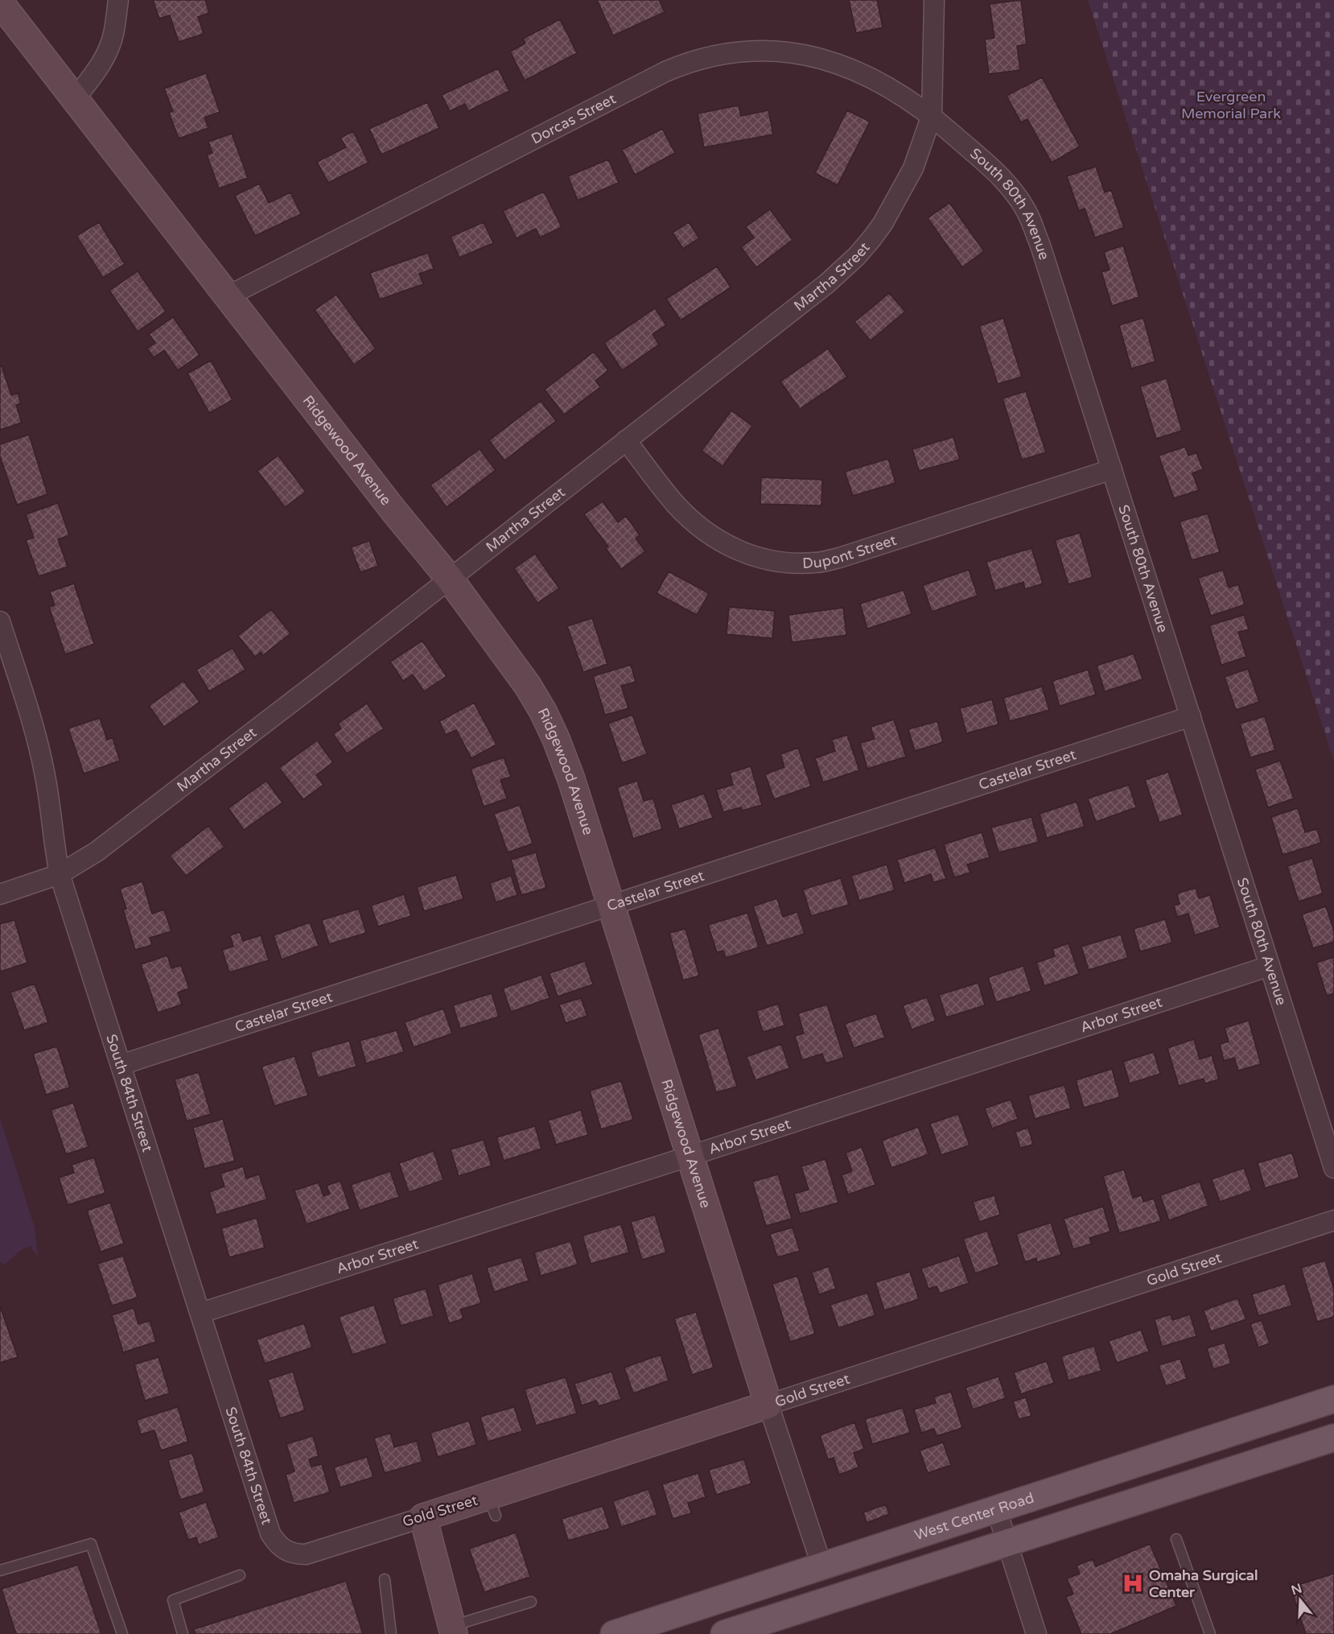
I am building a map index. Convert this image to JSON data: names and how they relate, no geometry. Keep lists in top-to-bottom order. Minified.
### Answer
{"streets":{"main road":["Ridgewood Avenue","Gold Street","West Center Road"],"street":["Dorcas Street","South 80th Avenue","Martha Street","Dupont Street","Castelar Street","Arbor Street","South 84th Street"]},"crossings":[["Dorcas Street","South 80th Avenue"],["Dorcas Street","Martha Street"],["Dorcas Street","Ridgewood Avenue"],["South 80th Avenue","Martha Street"],["South 80th Avenue","Dupont Street"],["South 80th Avenue","Castelar Street"],["South 80th Avenue","Arbor Street"],["Martha Street","Ridgewood Avenue"],["Martha Street","Dupont Street"],["Martha Street","South 84th Street"],["Ridgewood Avenue","Castelar Street"],["Ridgewood Avenue","Arbor Street"],["Ridgewood Avenue","Gold Street"],["Ridgewood Avenue","West Center Road"],["Castelar Street","South 84th Street"],["Arbor Street","South 84th Street"],["South 84th Street","Gold Street"]],"parks":["Evergreen Memorial Park"],"places":{"hospital":["Omaha Surgical Center"]},"north":"top"}
